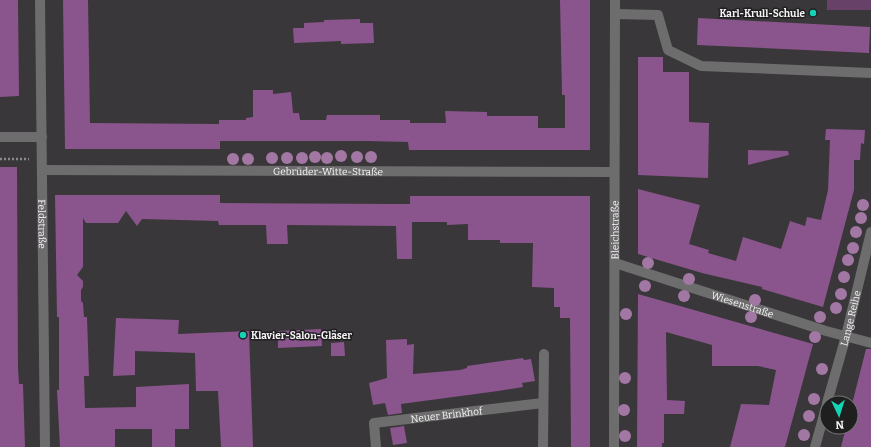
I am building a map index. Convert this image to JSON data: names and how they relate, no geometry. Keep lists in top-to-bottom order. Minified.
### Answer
{"streets":{"street":["Gebrüder-Witte-Straße","Feldstraße","Bleichstraße","Wiesenstraße","Lange Reihe","Neuer Brinkhof"]},"crossings":[["Gebrüder-Witte-Straße","Feldstraße"],["Gebrüder-Witte-Straße","Bleichstraße"],["Bleichstraße","Wiesenstraße"],["Wiesenstraße","Lange Reihe"]],"places":["Karl-Krull-Schule","Klavier-Salon-Gläser"],"north":"bottom"}
